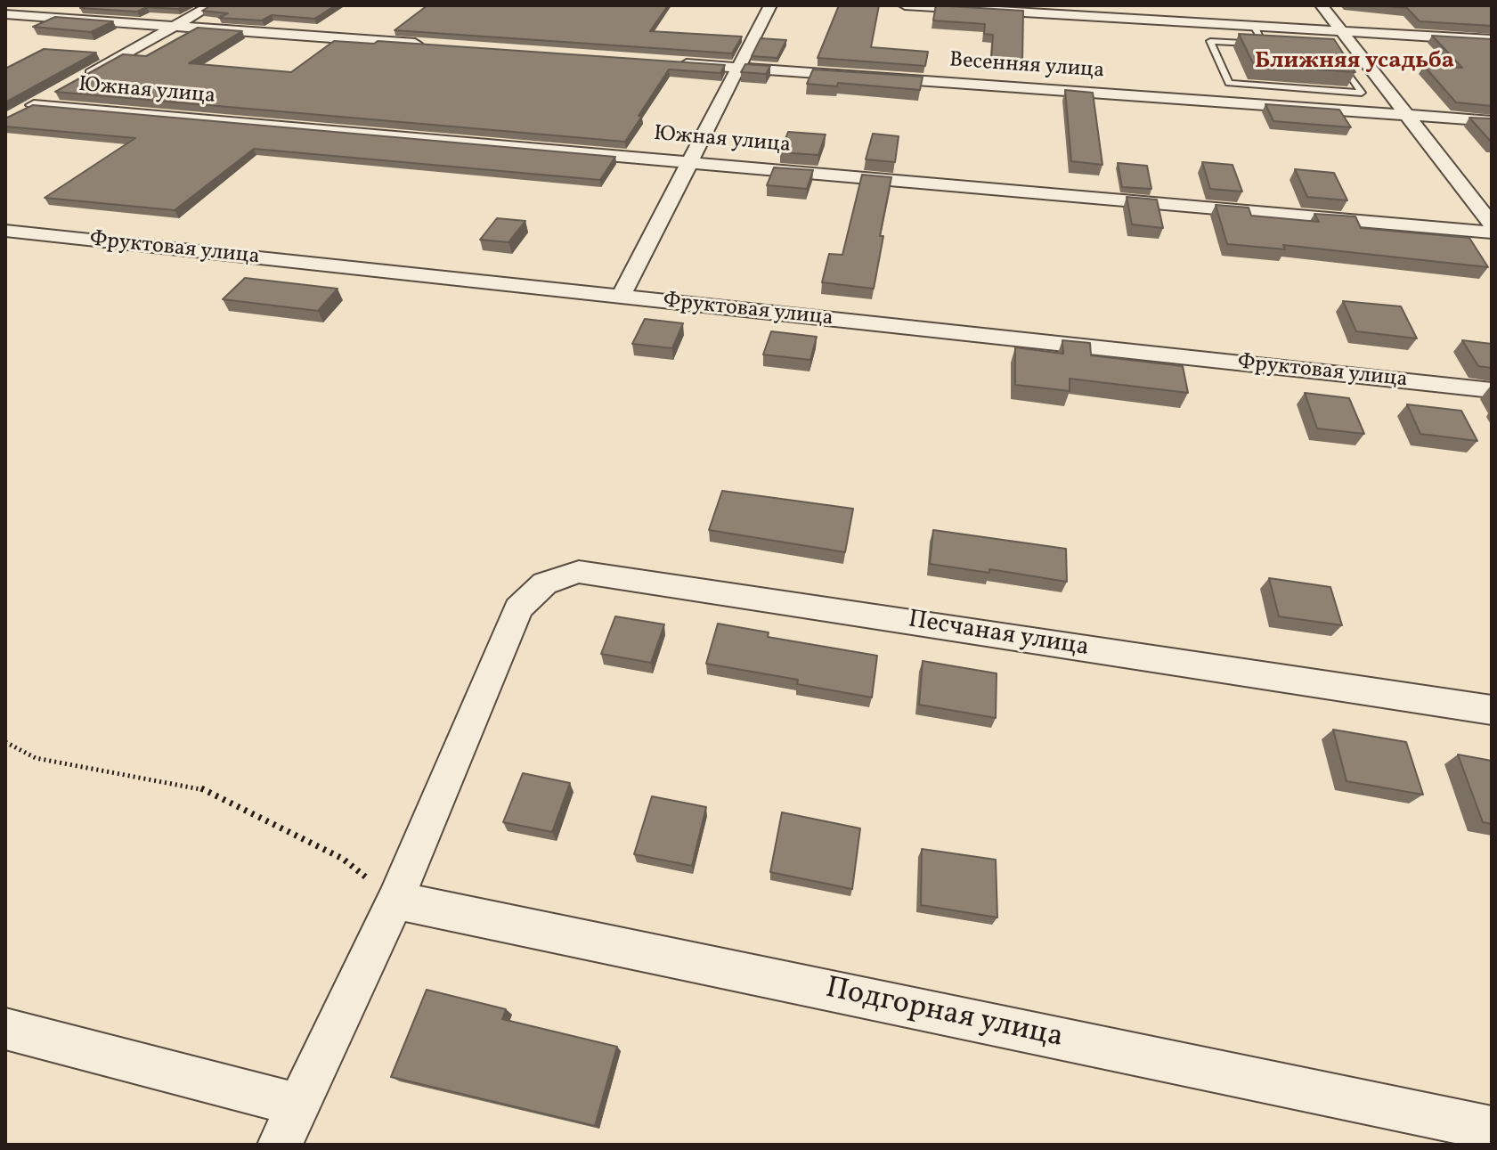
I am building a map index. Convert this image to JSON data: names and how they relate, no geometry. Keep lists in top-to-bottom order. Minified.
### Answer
{"streets":{"street":["Весенняя улица","Южная улица","Фруктовая улица","Песчаная улица","Подгорная улица"]},"crossings":[["Песчаная улица","Подгорная улица"]],"districts":["Ближняя усадьба"]}
